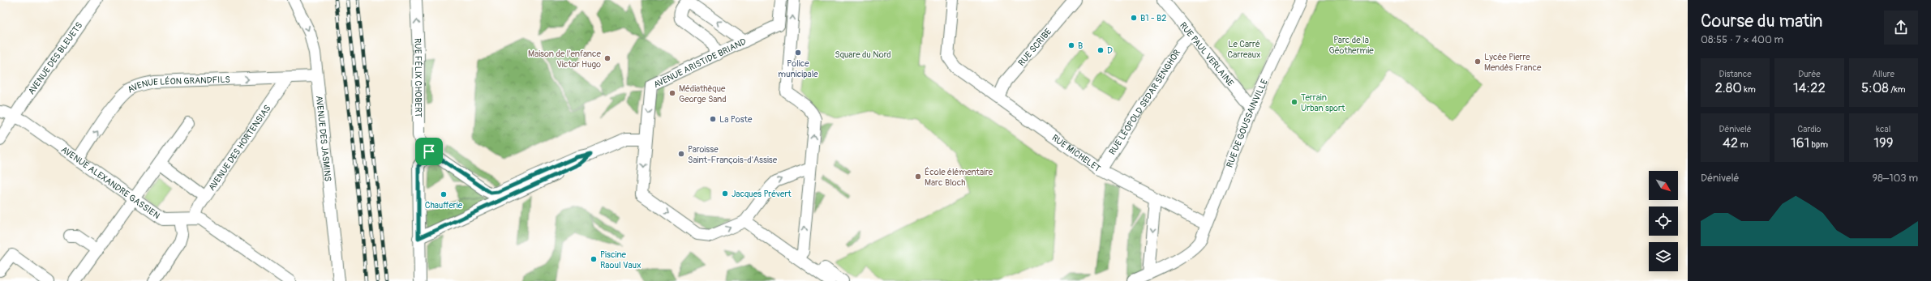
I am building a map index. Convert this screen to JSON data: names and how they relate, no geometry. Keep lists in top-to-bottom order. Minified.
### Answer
{"streets":{"street":["RUE SCRIBE","RUE PAUL VERLAINE","AVENUE DES BLEUETS","AVENUE ARISTIDE BRIAND","RUE FÉLIX CHOBERT","AVENUE LÉON GRANDFILS","RUE LÉOPOLD SEDAR SENGHOR","RUE DE GOUSSAINVILLE","AVENUE DES JASMINS","AVENUE DES HORTENSIAS","RUE MICHELET","AVENUE ALEXANDRE GASSIEN"]},"crossings":[["RUE SCRIBE","RUE MICHELET"],["RUE PAUL VERLAINE","RUE LÉOPOLD SEDAR SENGHOR"],["RUE PAUL VERLAINE","RUE DE GOUSSAINVILLE"],["AVENUE DES BLEUETS","AVENUE ALEXANDRE GASSIEN"],["AVENUE LÉON GRANDFILS","AVENUE DES JASMINS"],["AVENUE LÉON GRANDFILS","AVENUE DES HORTENSIAS"],["AVENUE LÉON GRANDFILS","AVENUE ALEXANDRE GASSIEN"],["RUE LÉOPOLD SEDAR SENGHOR","RUE MICHELET"],["RUE DE GOUSSAINVILLE","RUE MICHELET"],["AVENUE DES HORTENSIAS","AVENUE ALEXANDRE GASSIEN"]],"one_way":["AVENUE ARISTIDE BRIAND","RUE FÉLIX CHOBERT","AVENUE LÉON GRANDFILS"],"parks":["Parc de la Géothermie","Le Carré Carreaux","Square du Nord"],"places":["B1 - B2","B","D","Police municipale","Maison de l'enfance Victor Hugo","Lycée Pierre Mendès France","Médiathèque George Sand","Terrain Urban sport","La Poste","Paroisse Saint-François-d'Assise","École élémentaire Marc Bloch","Jacques Prévert","Chaufferie","Piscine Raoul Vaux"],"north":"bottom right","page":{"heading":["Course du matin","08:55 · 7 × 400 m"],"stats":[["Distance","2.80 km"],["Durée","14:22"],["Allure","5:08 /km"],["Dénivelé","42 m"],["Cardio","161 bpm"],["kcal","199"]],"chart":["Dénivelé","98–103 m"]}}
